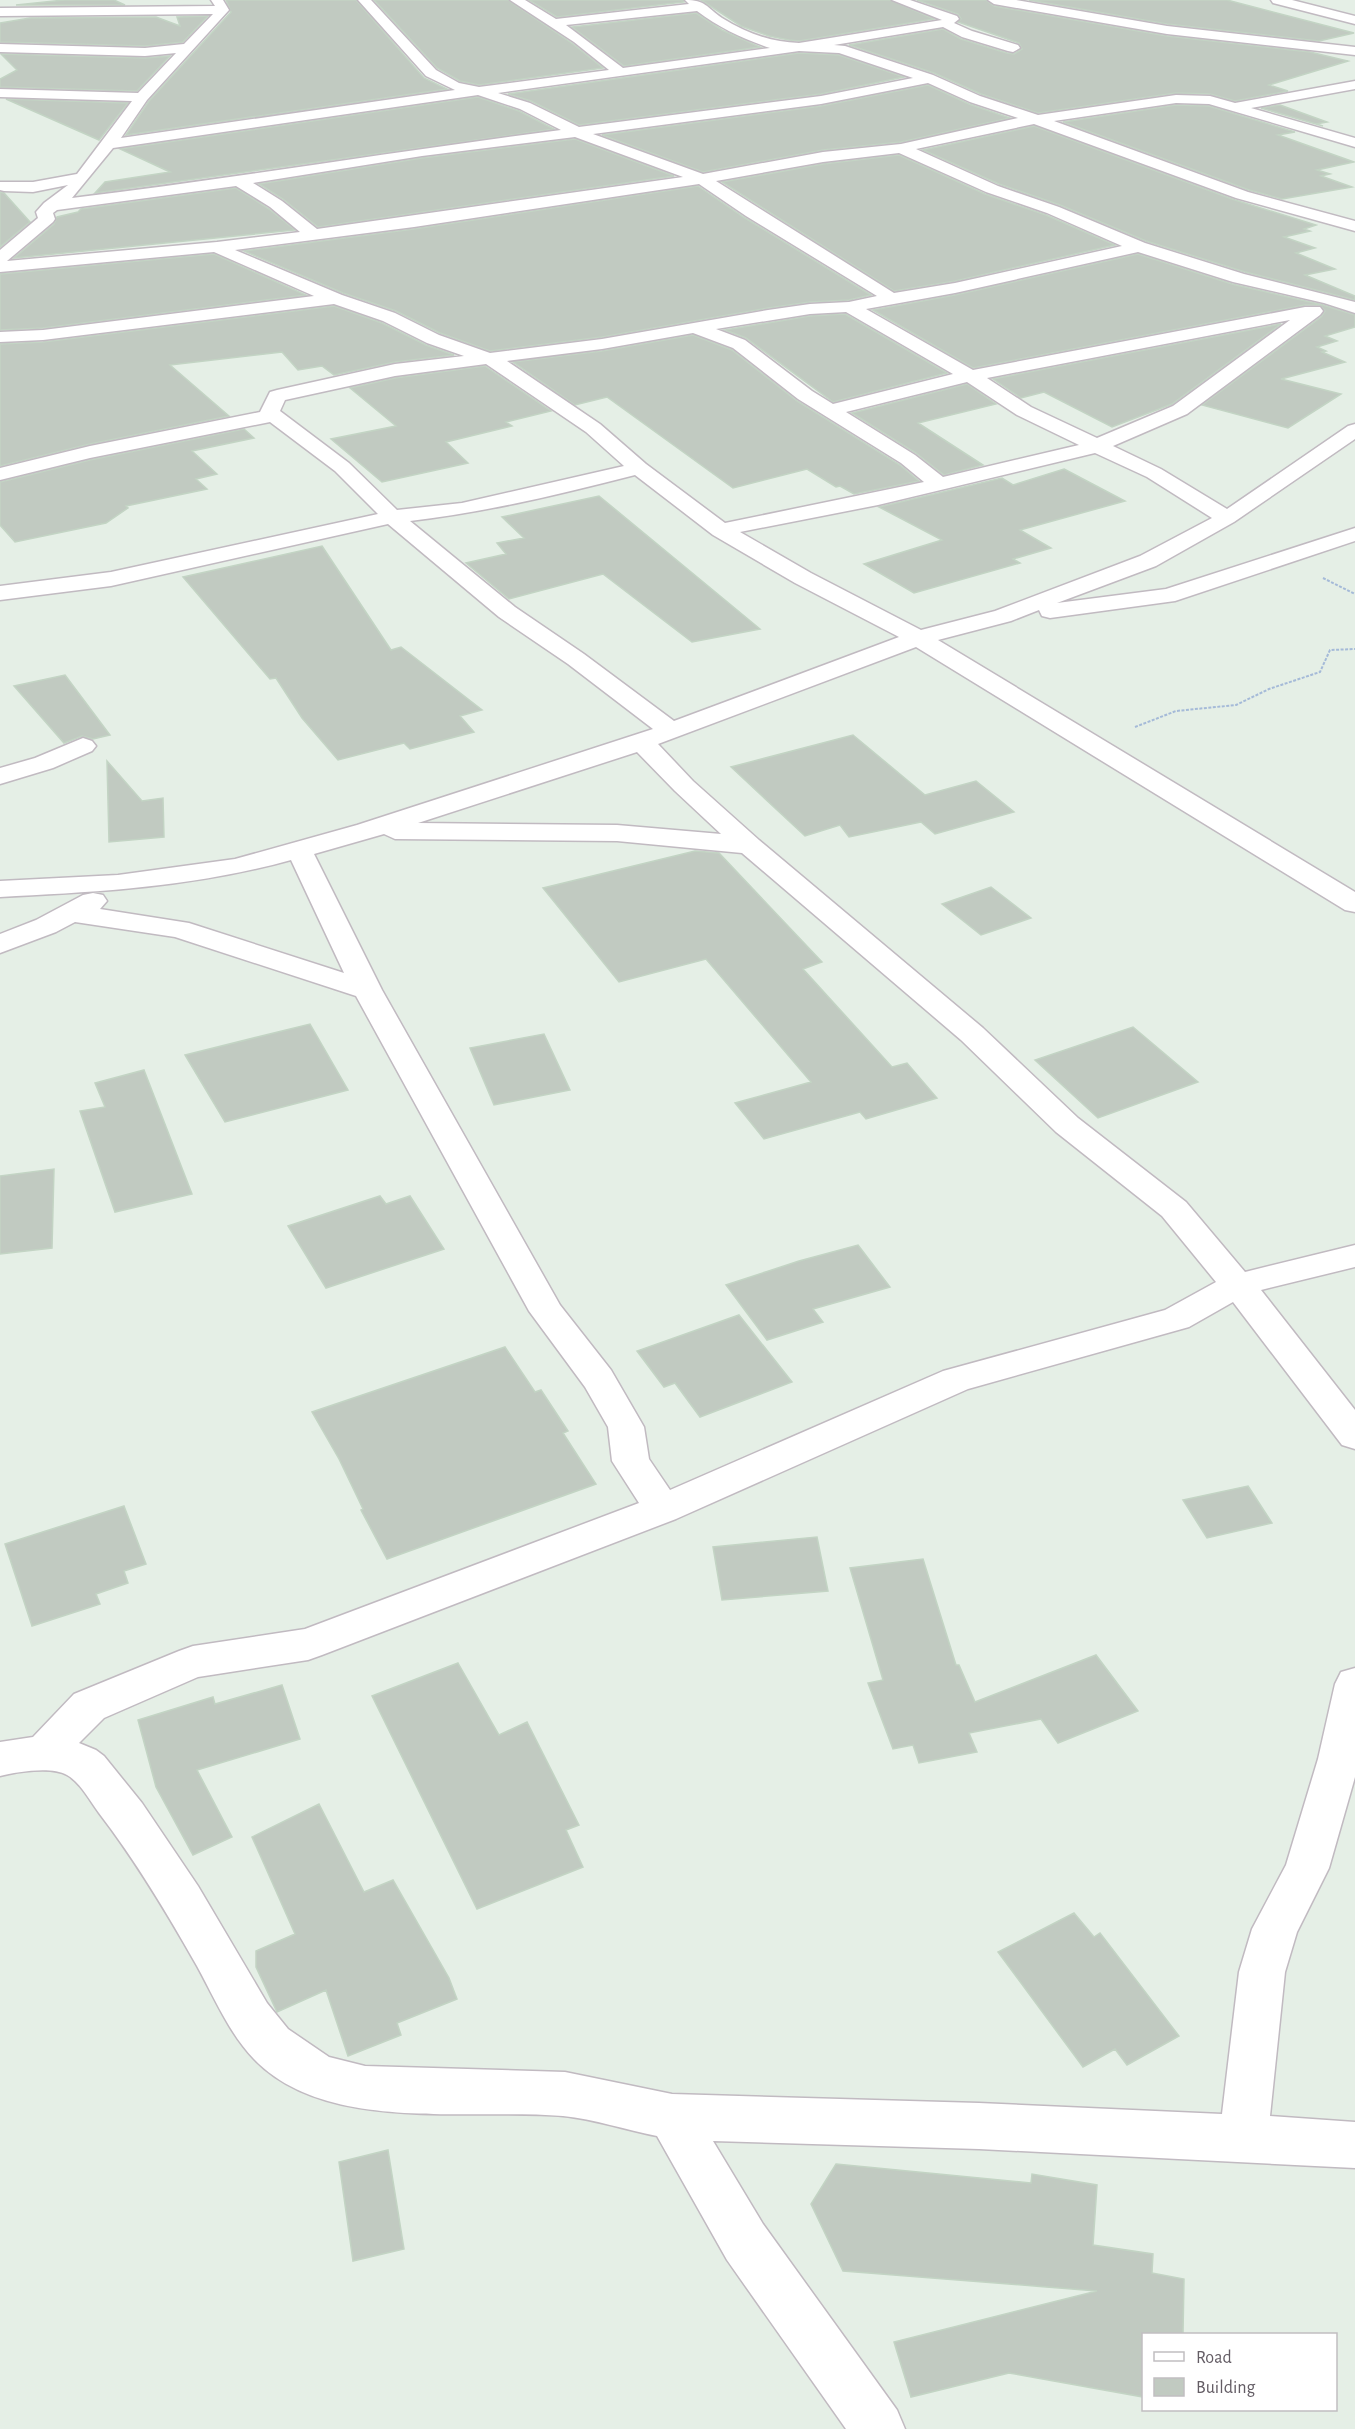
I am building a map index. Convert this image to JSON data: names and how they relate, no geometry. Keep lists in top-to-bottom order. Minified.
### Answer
{"legend":["Road","Building"]}
